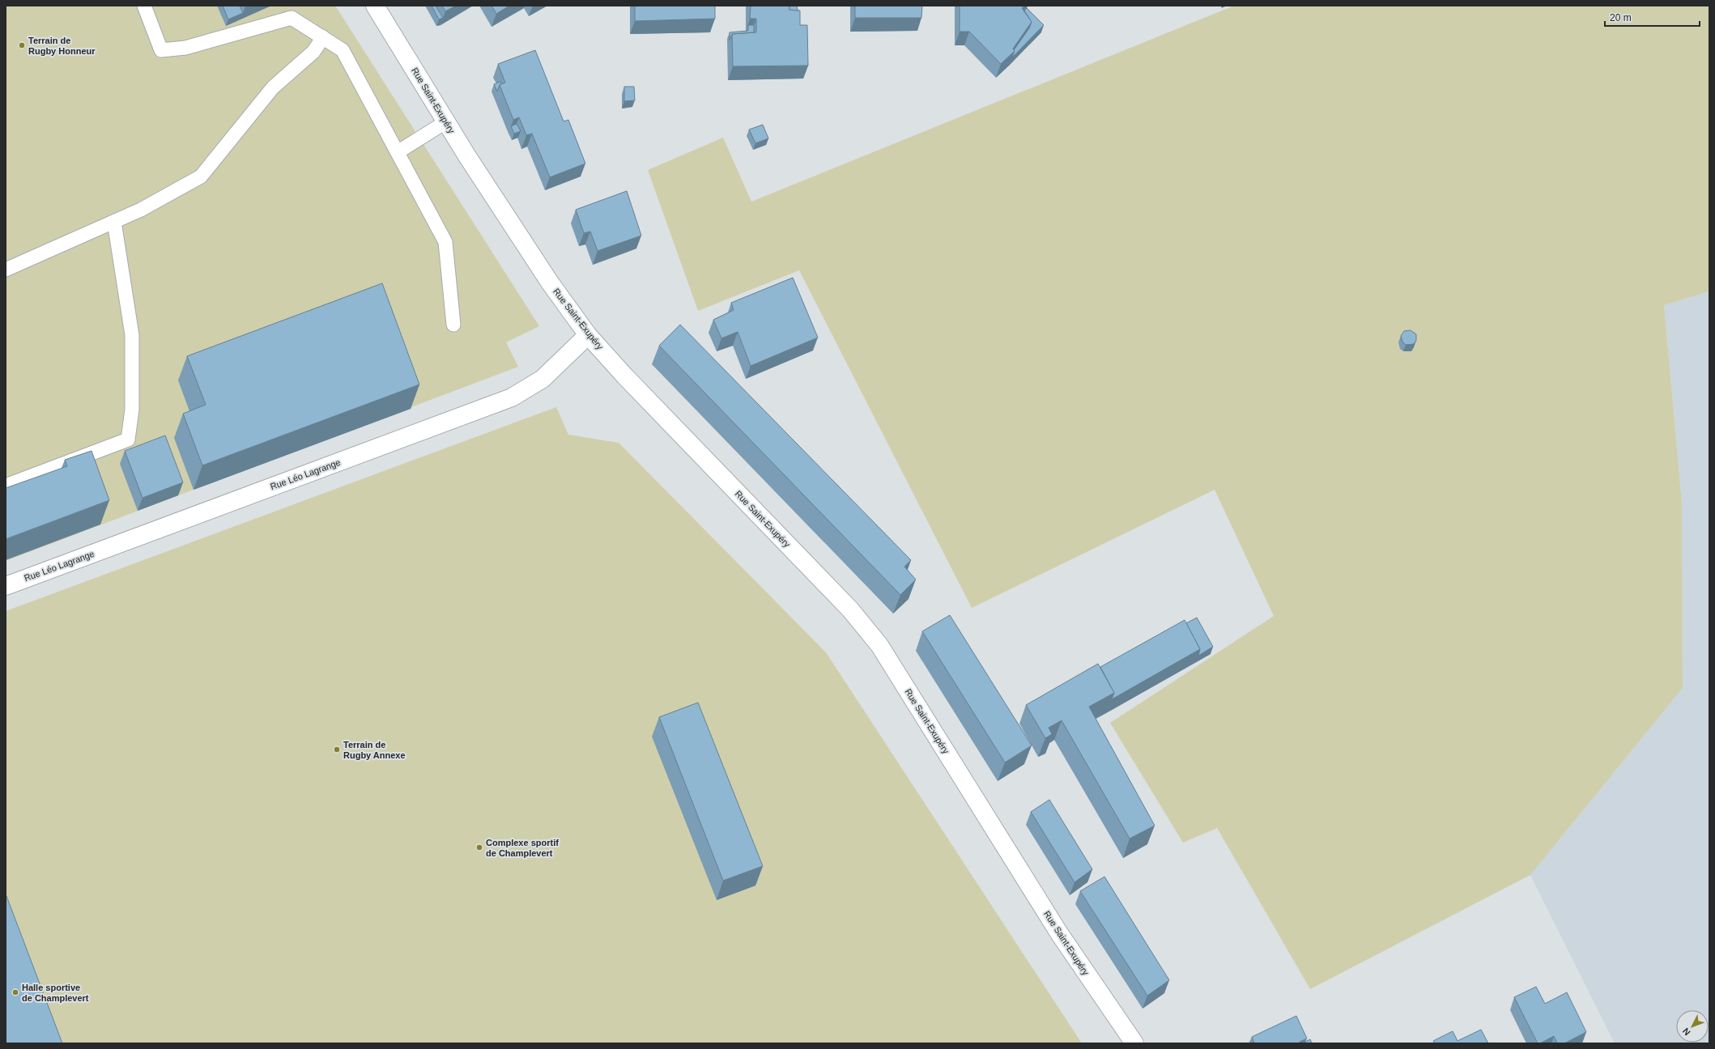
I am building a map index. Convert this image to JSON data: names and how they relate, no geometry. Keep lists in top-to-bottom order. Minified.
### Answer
{"streets":{"street":["Rue Saint-Exupéry","Rue Léo Lagrange"]},"crossings":[["Rue Saint-Exupéry","Rue Léo Lagrange"]],"places":["Terrain de Rugby Honneur","Terrain de Rugby Annexe","Complexe sportif de Champlevert","Halle sportive de Champlevert"],"scale_bar":"20 m","north":"bottom left"}
